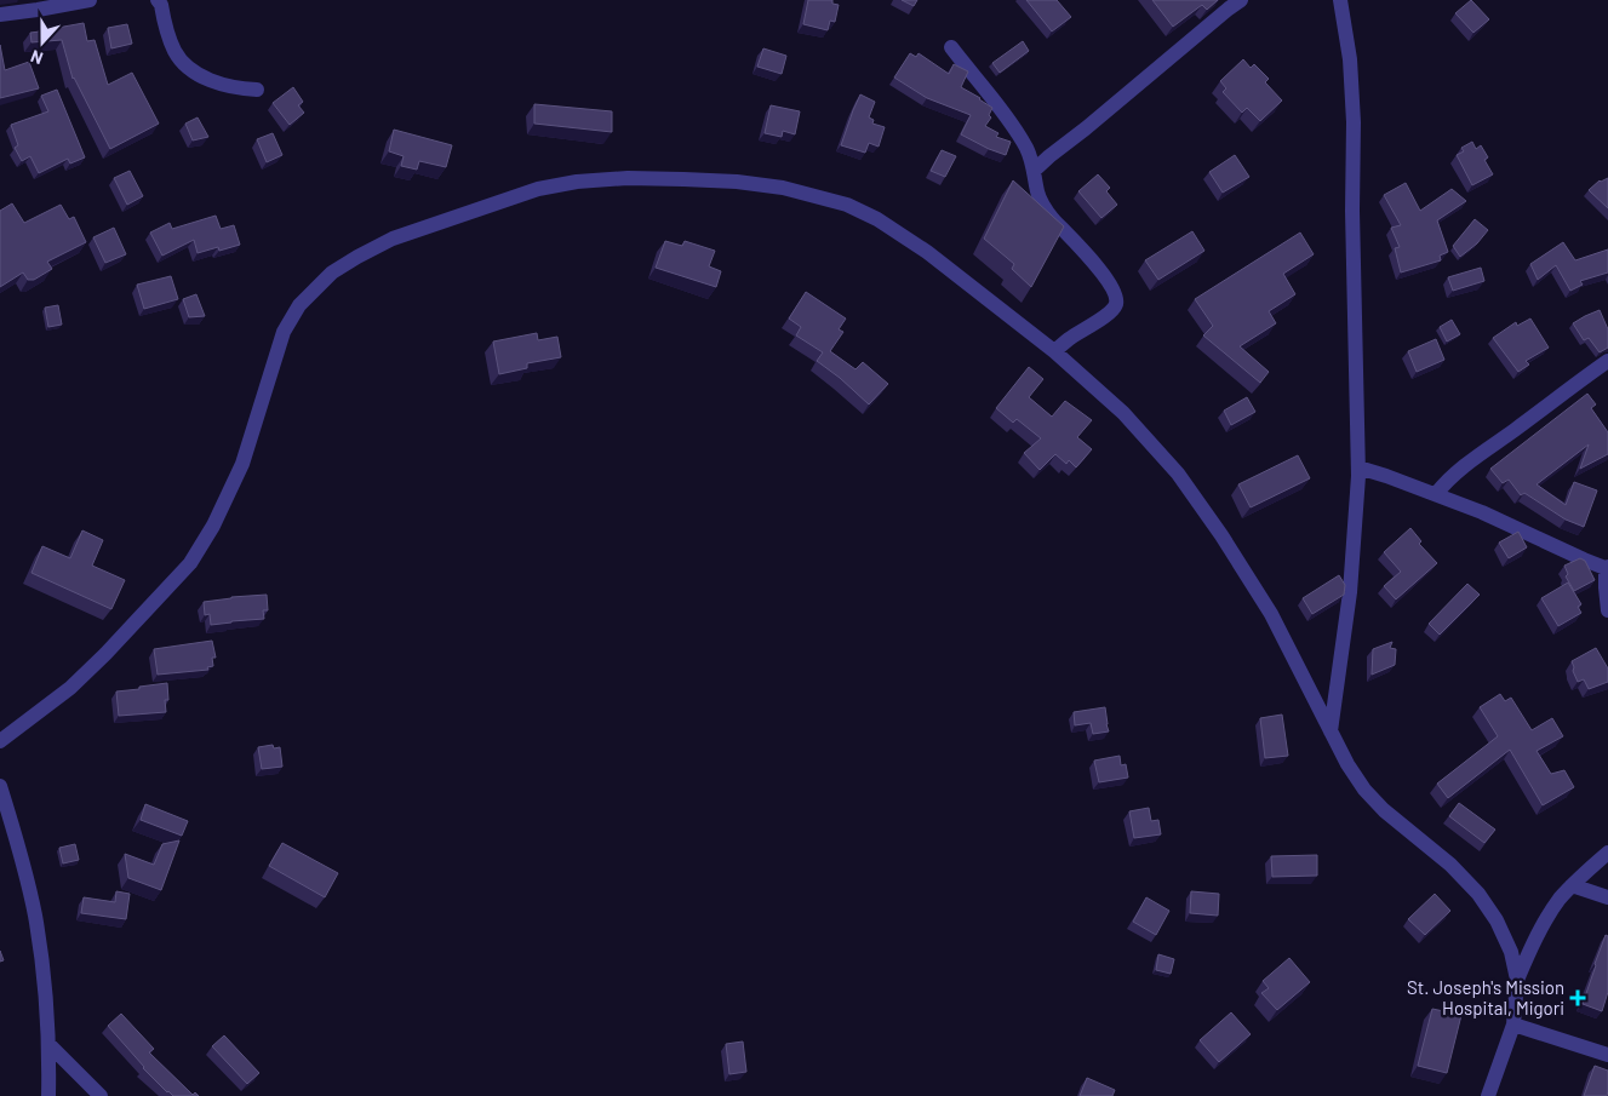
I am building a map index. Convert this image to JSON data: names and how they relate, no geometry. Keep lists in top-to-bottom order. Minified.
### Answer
{"places":{"health":["St. Joseph's Mission Hospital, Migori"]},"north":"bottom"}
